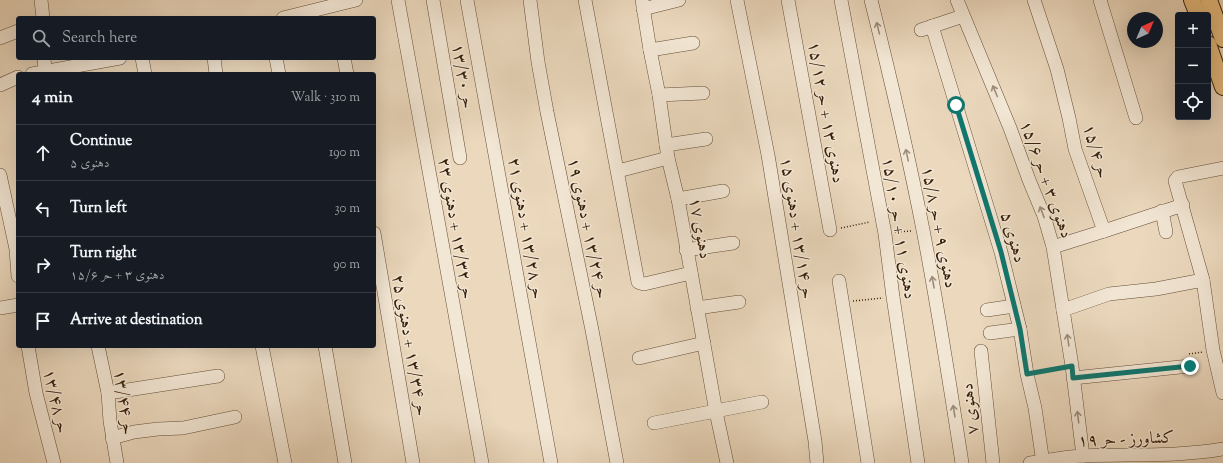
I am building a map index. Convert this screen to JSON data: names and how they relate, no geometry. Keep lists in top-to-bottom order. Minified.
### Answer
{"streets":{"street":["حر ۱۳/۳۰","دهنوی ۱۳ + حر ۱۵/۱۲","حر ۱۵/۴","دهنوی ۳ + حر ۱۵/۶","دهنوی ۹ + حر ۱۵/۸","حر ۱۳/۳۲ + دهنوی ۲۳","حر ۱۳/۲۸ + دهنوی ۲۱","حر ۱۳/۲۴ + دهنوی ۱۹","دهنوی ۱۷","حر ۱۳/۱۴ + دهنوی ۱۵","دهنوی ۱۱ + حر ۱۵/۱۰","دهنوی ۵","حر ۱۳/۳۴ + دهنوی ۲۵","حر ۱۳/۴۸","حر ۱۳/۴۴","دهنوی ۷","کشاورز - حر ۱۹"]},"crossings":[["دهنوی ۳ + حر ۱۵/۶","دهنوی ۵"],["دهنوی ۳ + حر ۱۵/۶","کشاورز - حر ۱۹"],["دهنوی ۵","کشاورز - حر ۱۹"]],"one_way":["دهنوی ۳ + حر ۱۵/۶"],"north":"top right","page":{"map_buttons":["+","−"],"search":"Search here","heading":["4 min","Walk · 310 m"],"list":[["Continue","دهنوی ۵","190 m"],["Turn left","30 m"],["Turn right","دهنوی ۳ + حر ۱۵/۶","90 m"],"Arrive at destination"]}}
